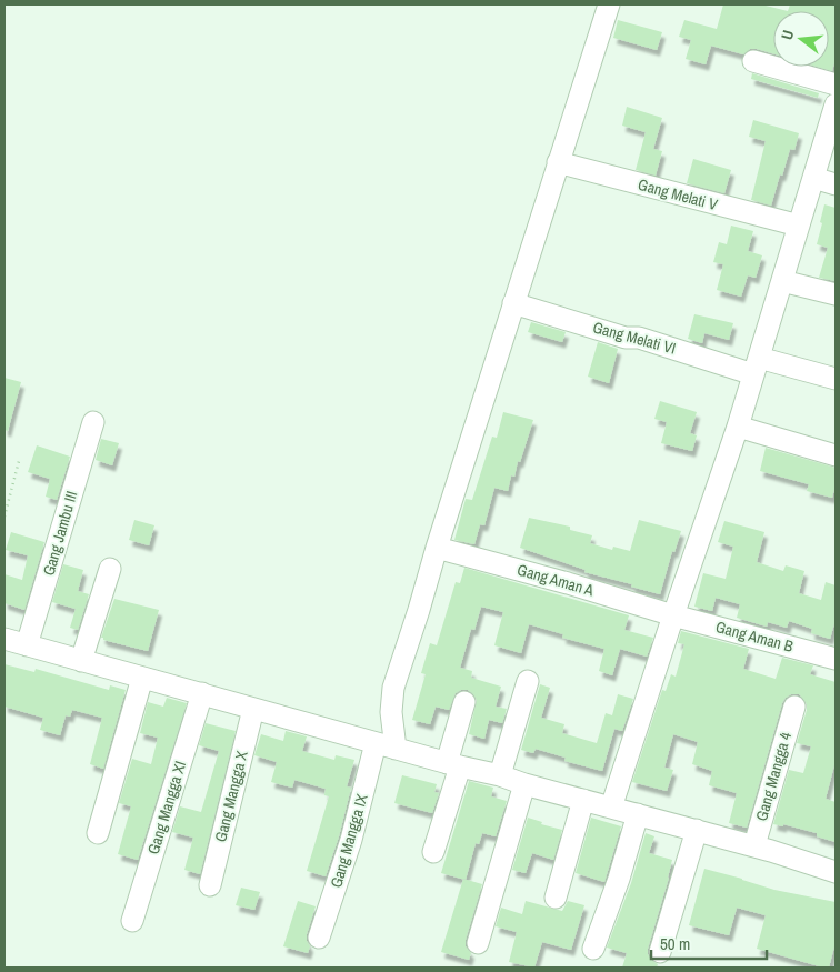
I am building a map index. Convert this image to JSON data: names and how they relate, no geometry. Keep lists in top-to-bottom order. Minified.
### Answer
{"streets":{"street":["Gang Melati V","Gang Melati VI","Gang Jambu III","Gang Aman A","Gang Aman B","Gang Mangga 4","Gang Mangga X","Gang Mangga XI","Gang Mangga IX"]},"crossings":[["Gang Aman A","Gang Aman B"]],"scale_bar":"50 m","north":"left"}
